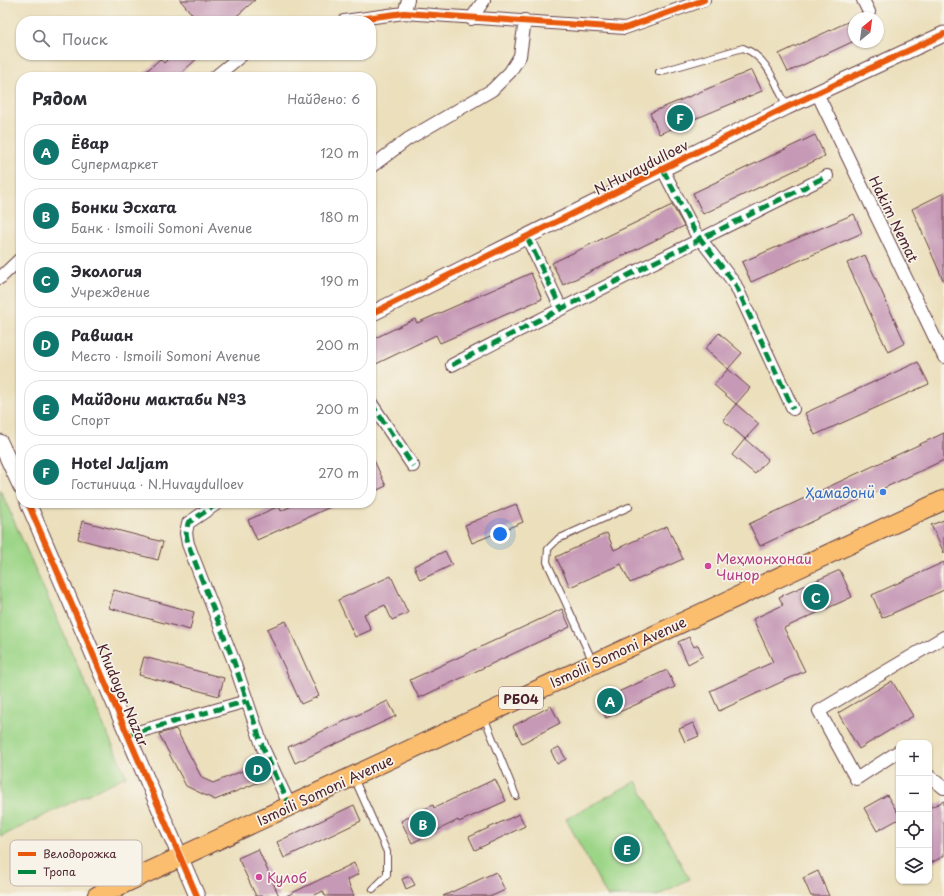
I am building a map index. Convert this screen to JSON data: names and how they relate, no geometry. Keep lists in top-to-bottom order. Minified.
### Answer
{"streets":{"main road":["Ismoili Somoni Avenue","РБ04"],"street":["N.Huvaydulloev","Hakim Nemat","Khudoyor Nazar"]},"crossings":[["N.Huvaydulloev","Hakim Nemat"],["Ismoili Somoni Avenue","Khudoyor Nazar"]],"places":["Ҳамадонӣ","Меҳмонхонаи Чинор","Кулоб"],"legend":["Велодорожка","Тропа"],"north":"top right","page":{"search":"Поиск","heading":["Рядом","Найдено: 6"],"pins":["F","C","A","D","B","E"],"list":[{"mark":"A","name":"Ёвар","note":"Супермаркет","value":"120 m"},{"mark":"B","name":"Бонки Эсхата","note":"Банк · Ismoili Somoni Avenue","value":"180 m"},{"mark":"C","name":"Экология","note":"Учреждение","value":"190 m"},{"mark":"D","name":"Равшан","note":"Место · Ismoili Somoni Avenue","value":"200 m"},{"mark":"E","name":"Майдони мактаби №3","note":"Спорт","value":"200 m"},{"mark":"F","name":"Hotel Jaljam","note":"Гостиница · N.Huvaydulloev","value":"270 m"}],"map_buttons":["+","−"]}}
